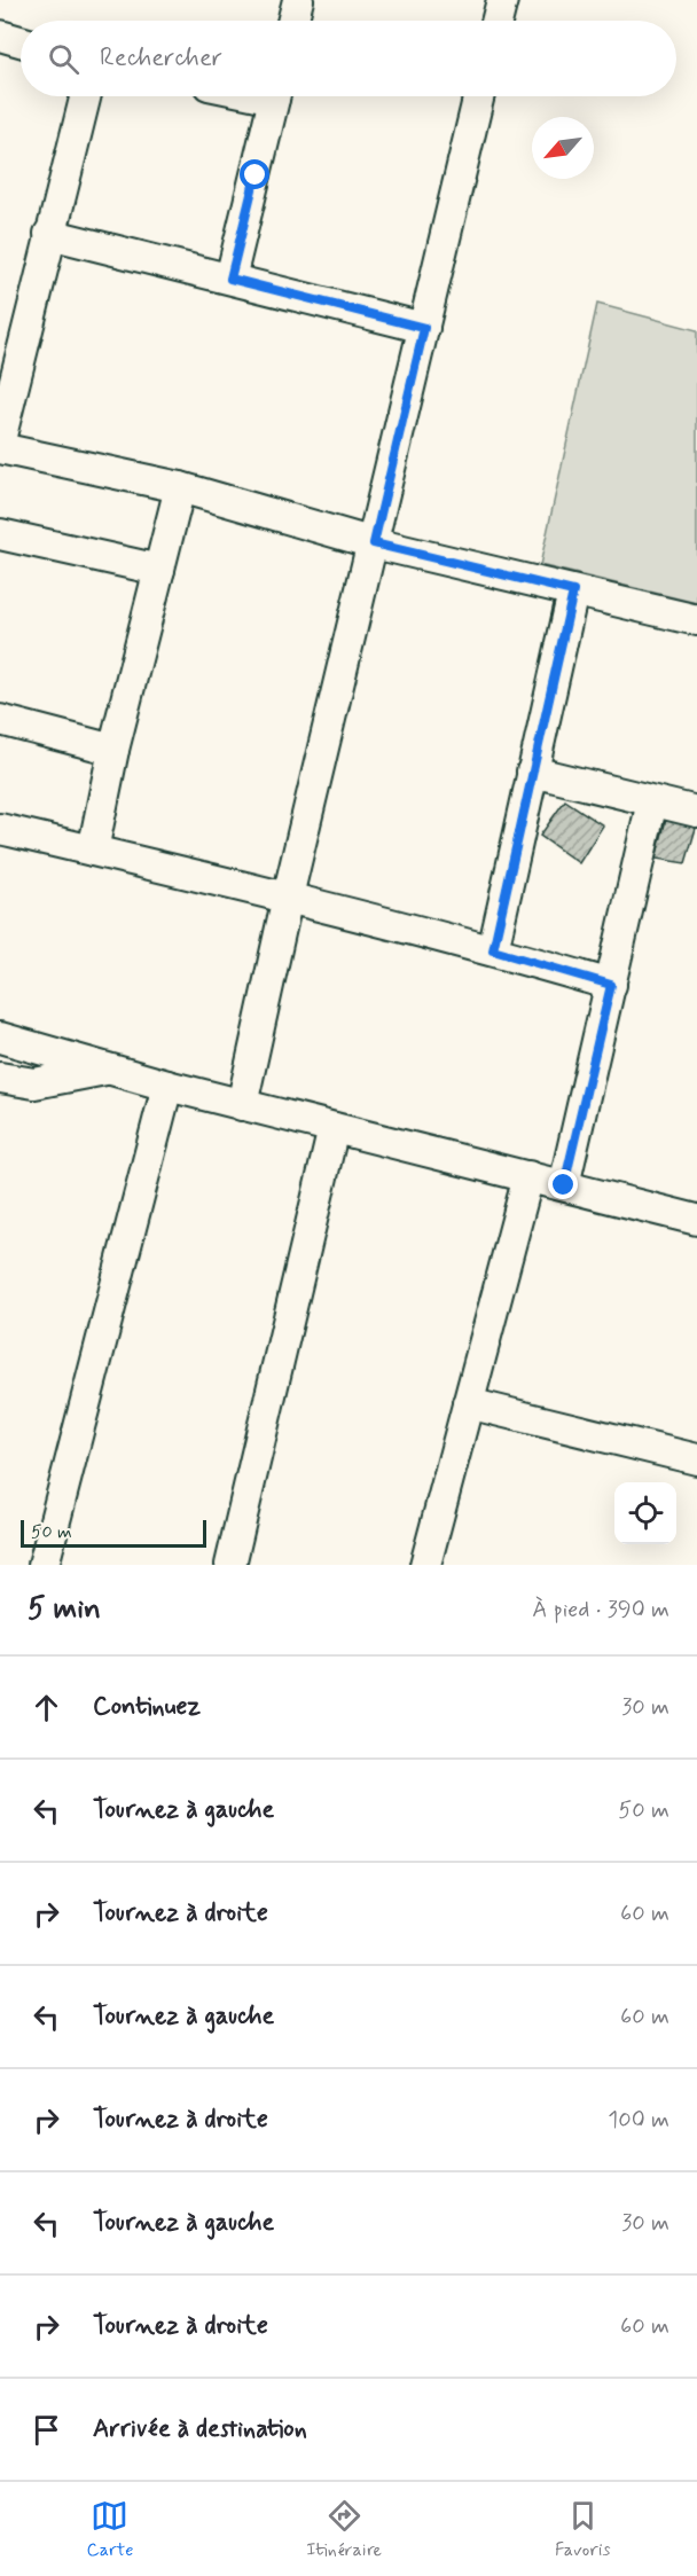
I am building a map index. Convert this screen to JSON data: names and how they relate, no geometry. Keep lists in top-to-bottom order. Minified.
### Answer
{"scale_bar":"50 m","north":"bottom left","page":{"search":"Rechercher","scale":"50 m","heading":["5 min","À pied · 390 m"],"list":[["Continuez","30 m"],["Tournez à gauche","50 m"],["Tournez à droite","60 m"],["Tournez à gauche","60 m"],["Tournez à droite","100 m"],["Tournez à gauche","30 m"],["Tournez à droite","60 m"],"Arrivée à destination"],"nav":["Carte","Itinéraire","Favoris"]}}
